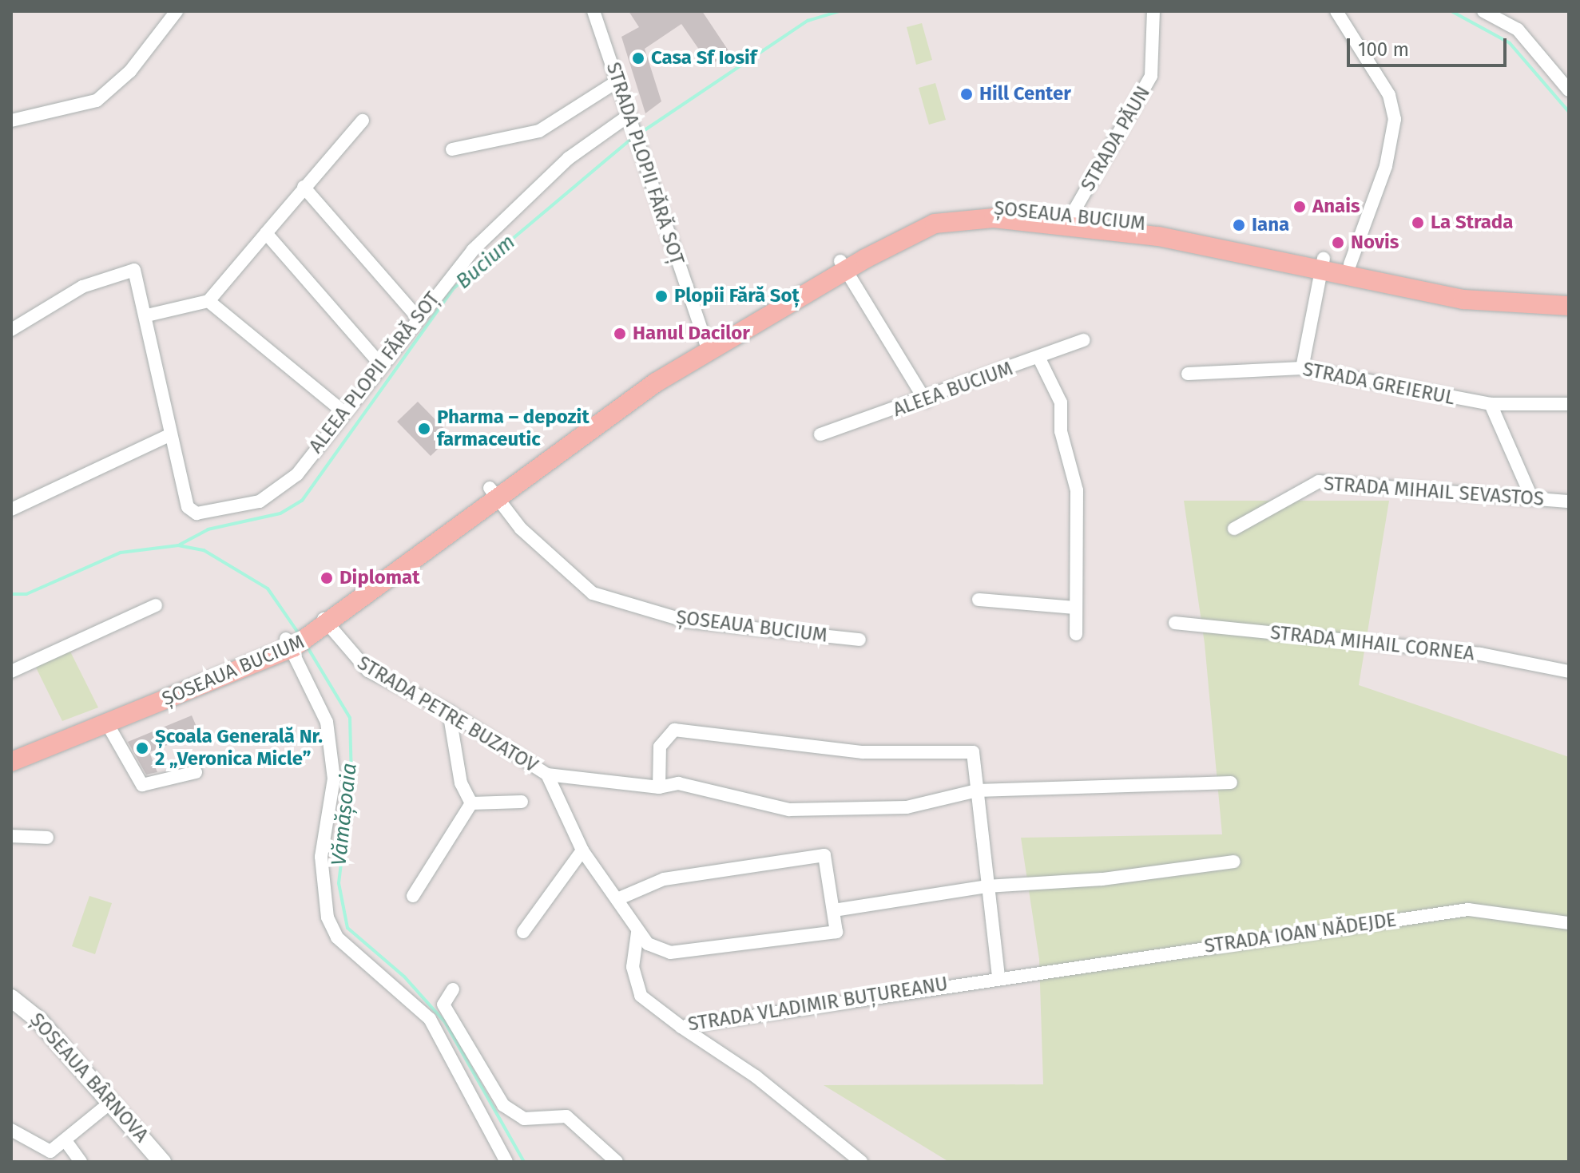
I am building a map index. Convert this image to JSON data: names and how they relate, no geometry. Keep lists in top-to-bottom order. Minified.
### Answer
{"streets":{"main road":["ȘOSEAUA BUCIUM","ȘOSEAUA BÂRNOVA"],"street":["STRADA PĂUN","STRADA PLOPII FĂRĂ SOȚ","ALEEA PLOPII FĂRĂ SOȚ","STRADA GREIERUL","ALEEA BUCIUM","STRADA MIHAIL SEVASTOS","STRADA MIHAIL CORNEA","STRADA PETRE BUZATOV","STRADA IOAN NĂDEJDE","STRADA VLADIMIR BUȚUREANU"]},"crossings":[["STRADA PĂUN","ȘOSEAUA BUCIUM"],["STRADA PLOPII FĂRĂ SOȚ","ȘOSEAUA BUCIUM"],["STRADA PLOPII FĂRĂ SOȚ","ALEEA PLOPII FĂRĂ SOȚ"],["ȘOSEAUA BUCIUM","STRADA PETRE BUZATOV"],["STRADA PETRE BUZATOV","STRADA VLADIMIR BUȚUREANU"],["STRADA IOAN NĂDEJDE","STRADA VLADIMIR BUȚUREANU"]],"water":["Bucium","Vămășoaia"],"places":["Casa Sf Iosif","Hill Center","Anais","La Strada","Iana","Novis","Plopii Fără Soț","Hanul Dacilor","Pharma – depozit farmaceutic","Diplomat","Școala Generală Nr. 2 „Veronica Micle”"],"scale_bar":"100 m"}
